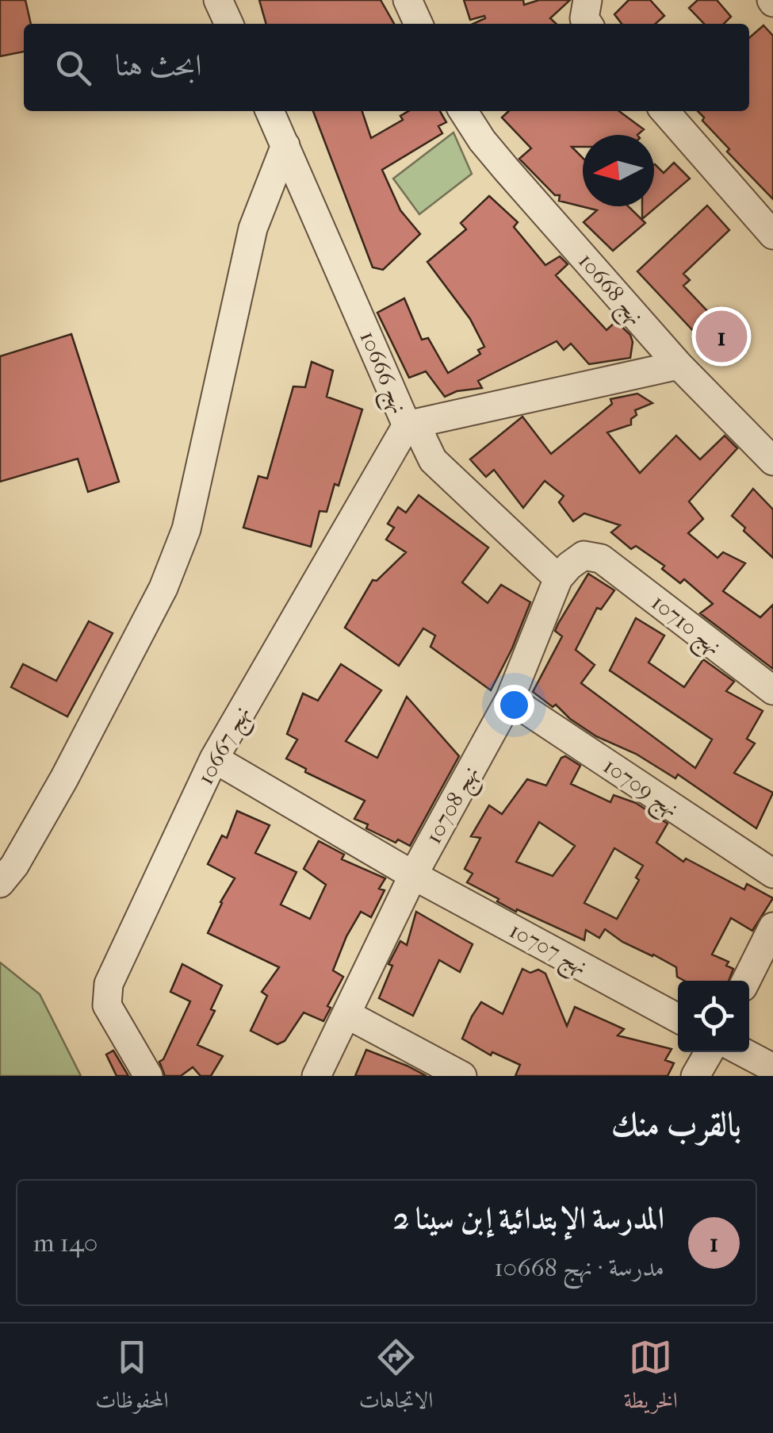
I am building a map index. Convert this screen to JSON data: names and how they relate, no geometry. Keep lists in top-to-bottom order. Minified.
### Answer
{"streets":{"street":["نهج 10668","نهج 10666","نهج 10710","نهج 10667","نهج 10709","نهج 10708","نهج 10707"]},"crossings":[["نهج 10668","نهج 10666"],["نهج 10666","نهج 10667"],["نهج 10710","نهج 10708"],["نهج 10667","نهج 10707"],["نهج 10709","نهج 10708"],["نهج 10708","نهج 10707"]],"north":"left","page":{"search":"ابحث هنا","pins":"1","heading":"بالقرب منك","list":[{"mark":"1","name":"المدرسة الإبتدائية إبن سينا 2","note":"مدرسة · نهج 10668","value":"140 m"}],"nav":["الخريطة","الاتجاهات","المحفوظات"]}}
